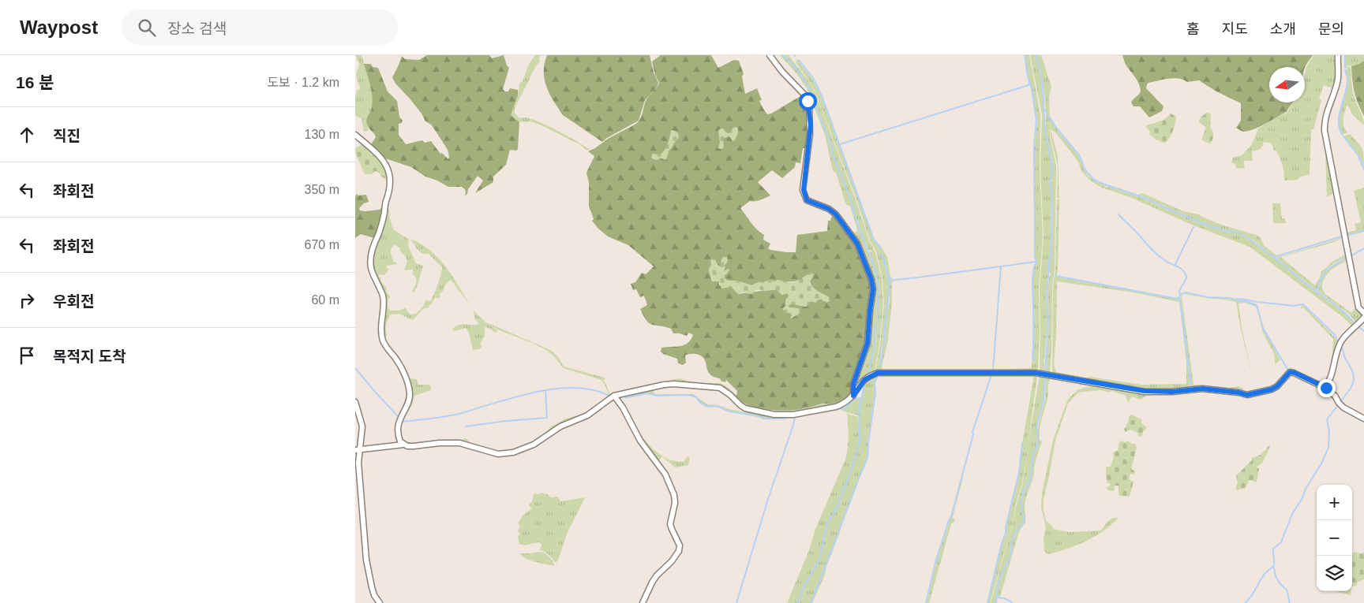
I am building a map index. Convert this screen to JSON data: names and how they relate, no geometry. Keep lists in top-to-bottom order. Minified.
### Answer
{"north":"left","page":{"header":"Waypost","search":"장소 검색","nav":["홈","지도","소개","문의"],"heading":["16 분","도보 · 1.2 km"],"list":[["직진","130 m"],["좌회전","350 m"],["좌회전","670 m"],["우회전","60 m"],"목적지 도착"],"map_buttons":["+","−"]}}
